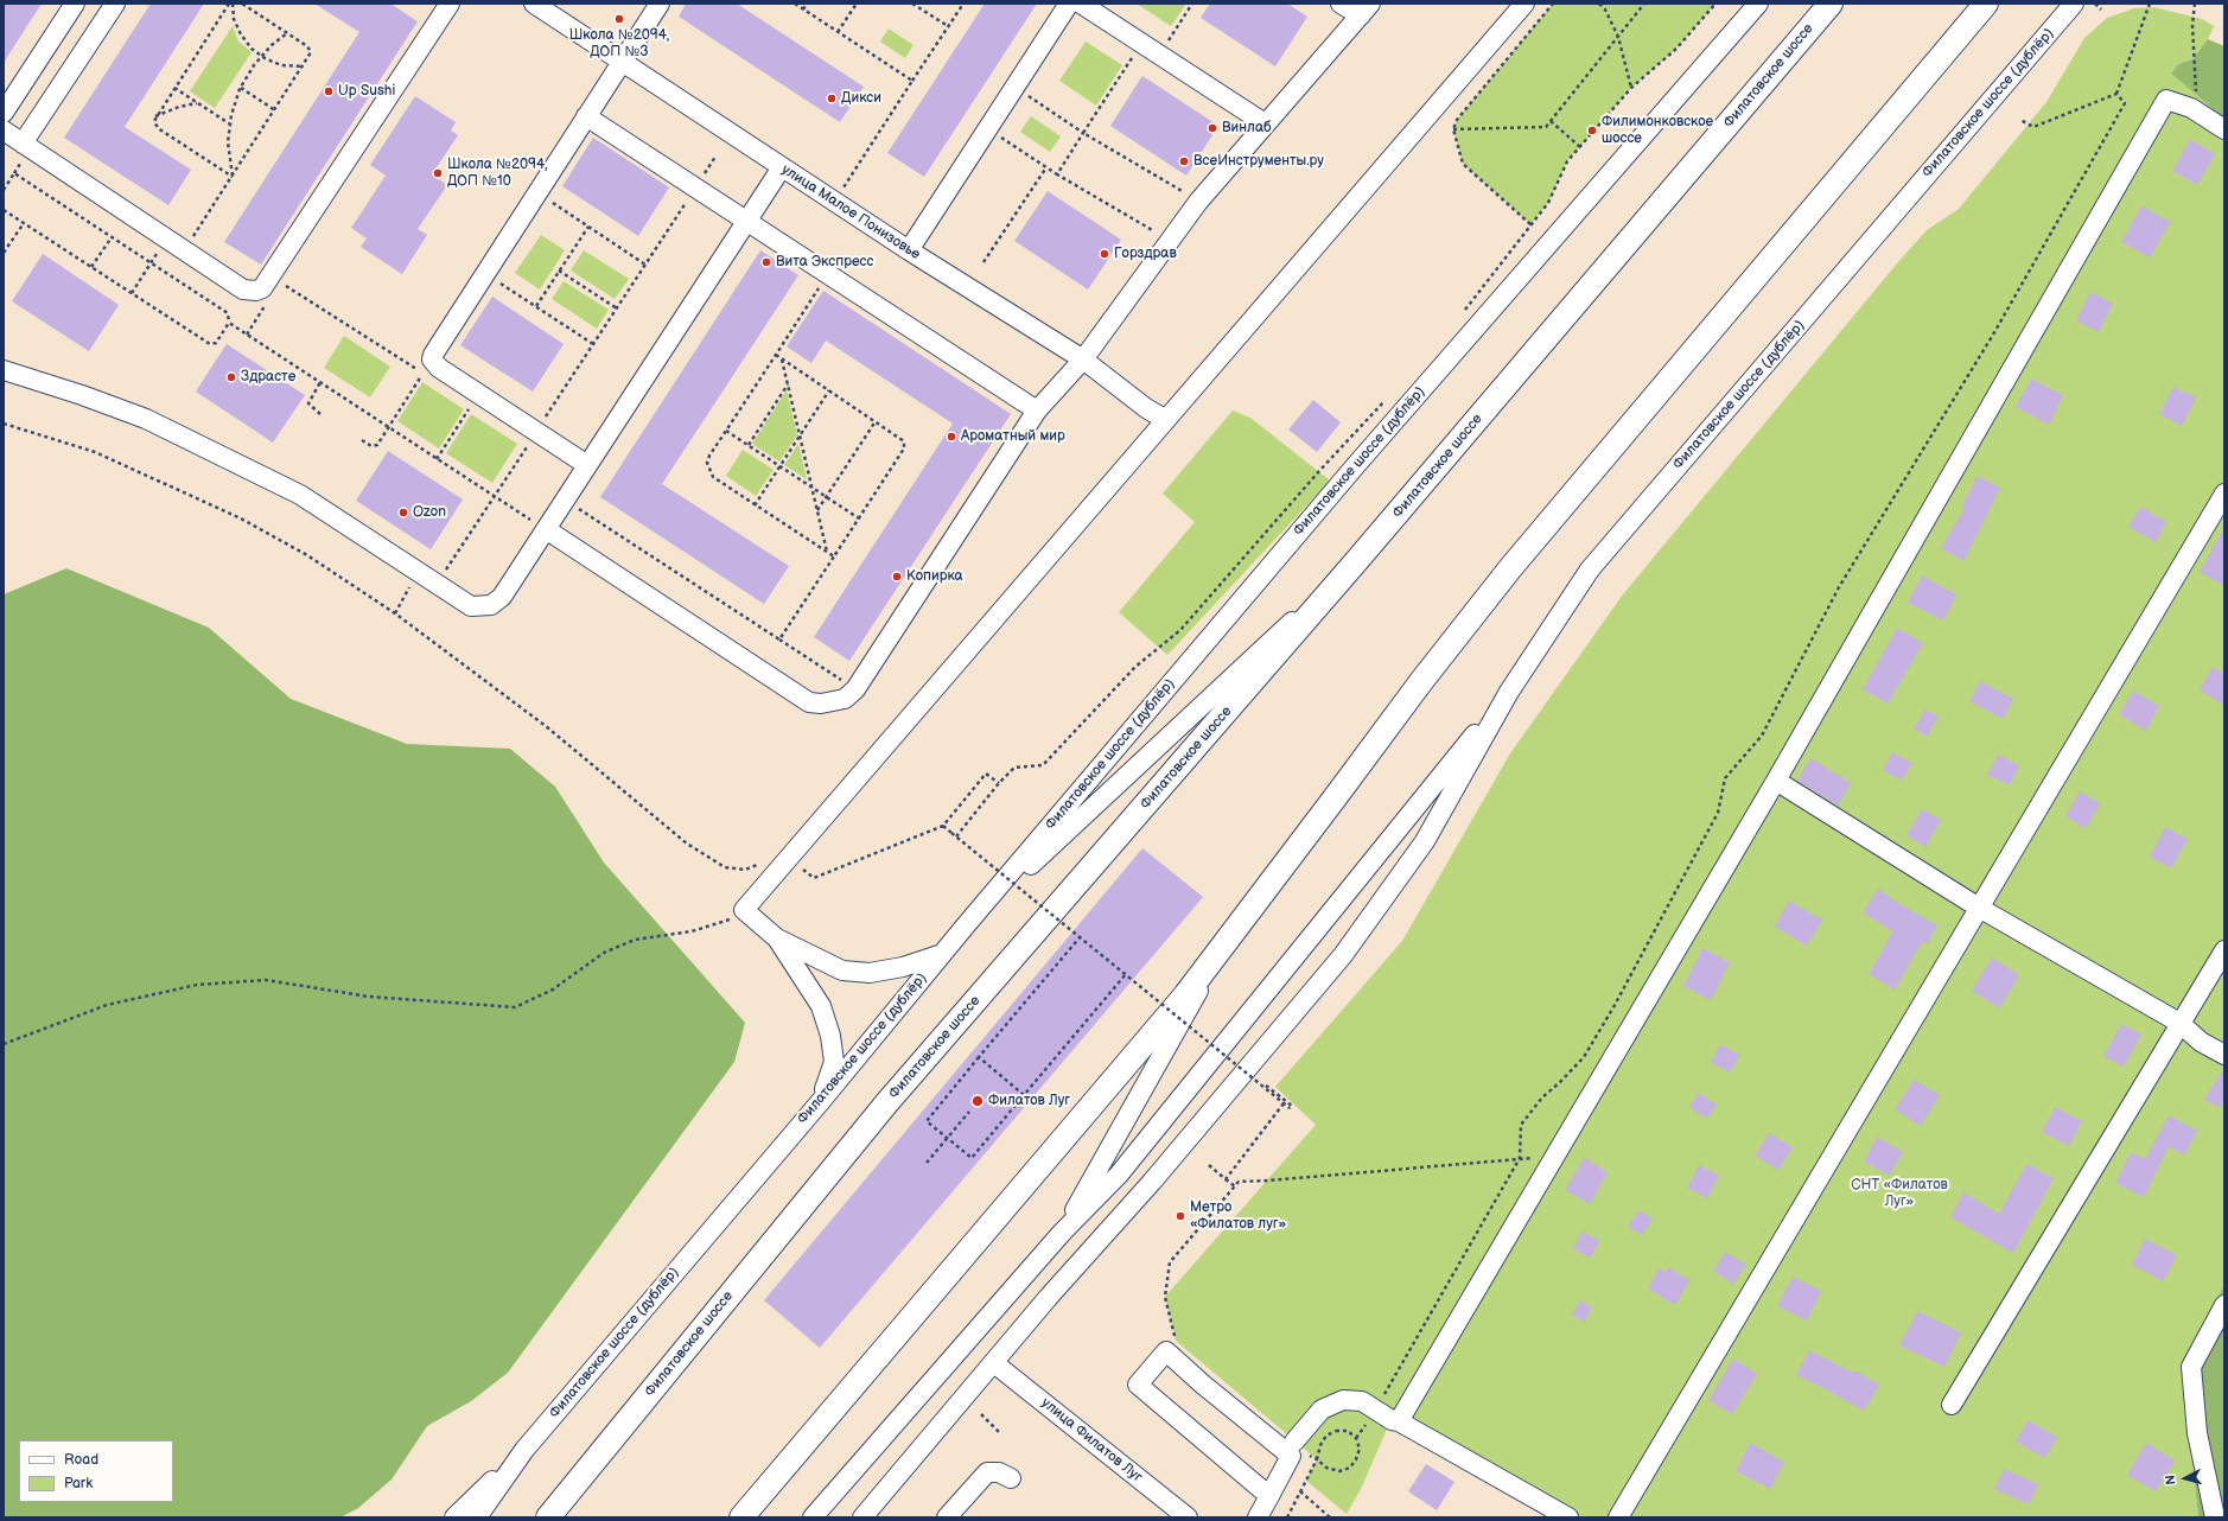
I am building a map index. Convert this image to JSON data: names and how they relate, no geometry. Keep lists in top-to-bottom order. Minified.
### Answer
{"streets":{"main road":["Филатовское шоссе"],"street":["Филатовское шоссе (дублёр)","улица Малое Понизовье","улица Филатов Луг"]},"crossings":[["Филатовское шоссе (дублёр)","улица Филатов Луг"]],"parks":["СНТ «Филатов Луг»"],"places":["Школа №2094, ДОП №3","Up Sushi","Дикси","Винлаб","Филимонковское шоссе","ВсеИнструменты.ру","Школа №2094, ДОП №10","Горздрав","Вита Экспресс","Здрасте","Ароматный мир","Ozon","Копирка","Филатов Луг","Метро «Филатов луг»"],"legend":["Road","Park"],"north":"left"}
